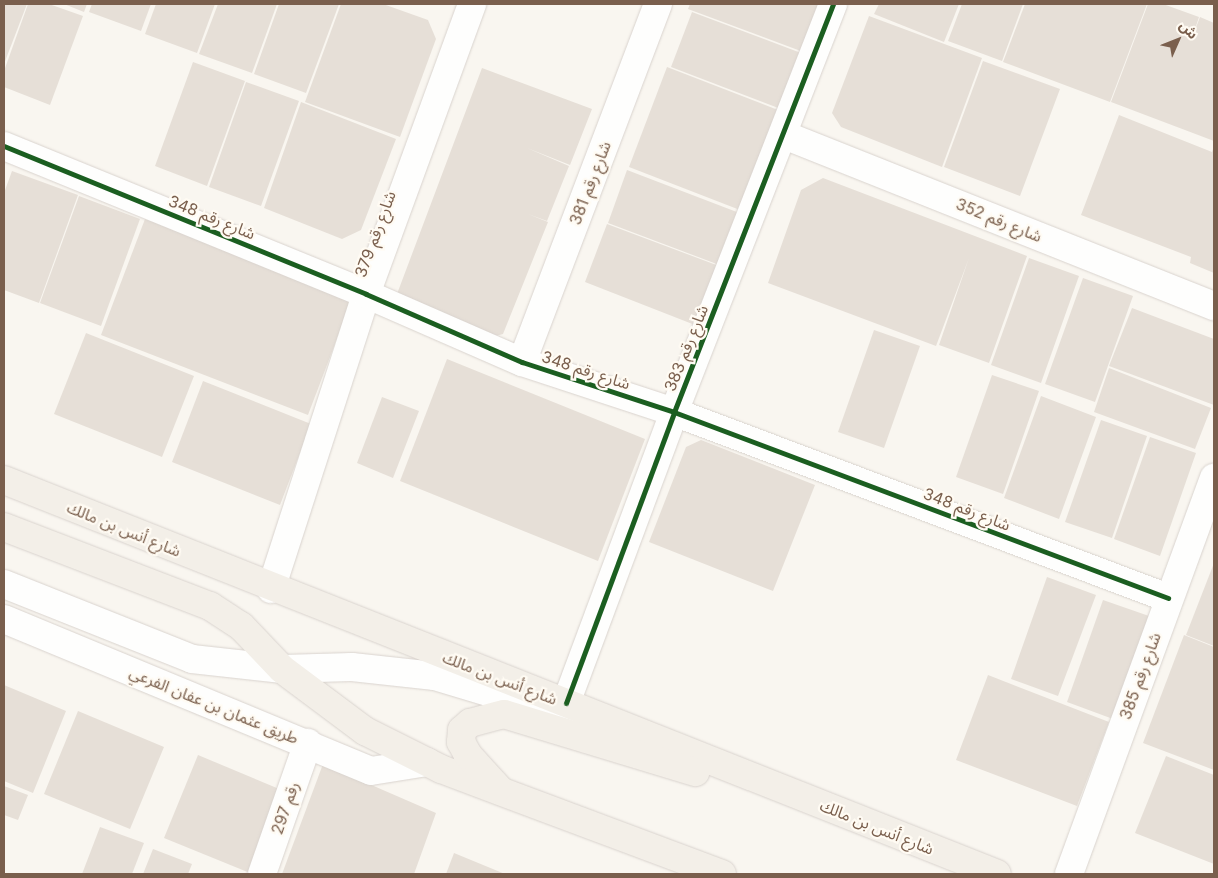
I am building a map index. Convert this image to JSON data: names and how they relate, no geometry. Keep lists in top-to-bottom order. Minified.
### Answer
{"streets":{"main road":["شارع أنس بن مالك"],"street":["شارع رقم 381","شارع رقم 348","شارع رقم 352","شارع رقم 379","شارع رقم 383","شارع رقم 385","طريق عثمان بن عفان الفرعي","رقم 297"]},"crossings":[["شارع رقم 381","شارع رقم 348"],["شارع رقم 348","شارع رقم 379"],["شارع رقم 348","شارع رقم 383"],["شارع رقم 348","شارع رقم 385"],["شارع رقم 352","شارع رقم 383"],["شارع رقم 379","شارع أنس بن مالك"],["شارع رقم 383","شارع أنس بن مالك"],["طريق عثمان بن عفان الفرعي","رقم 297"]],"north":"top right"}
